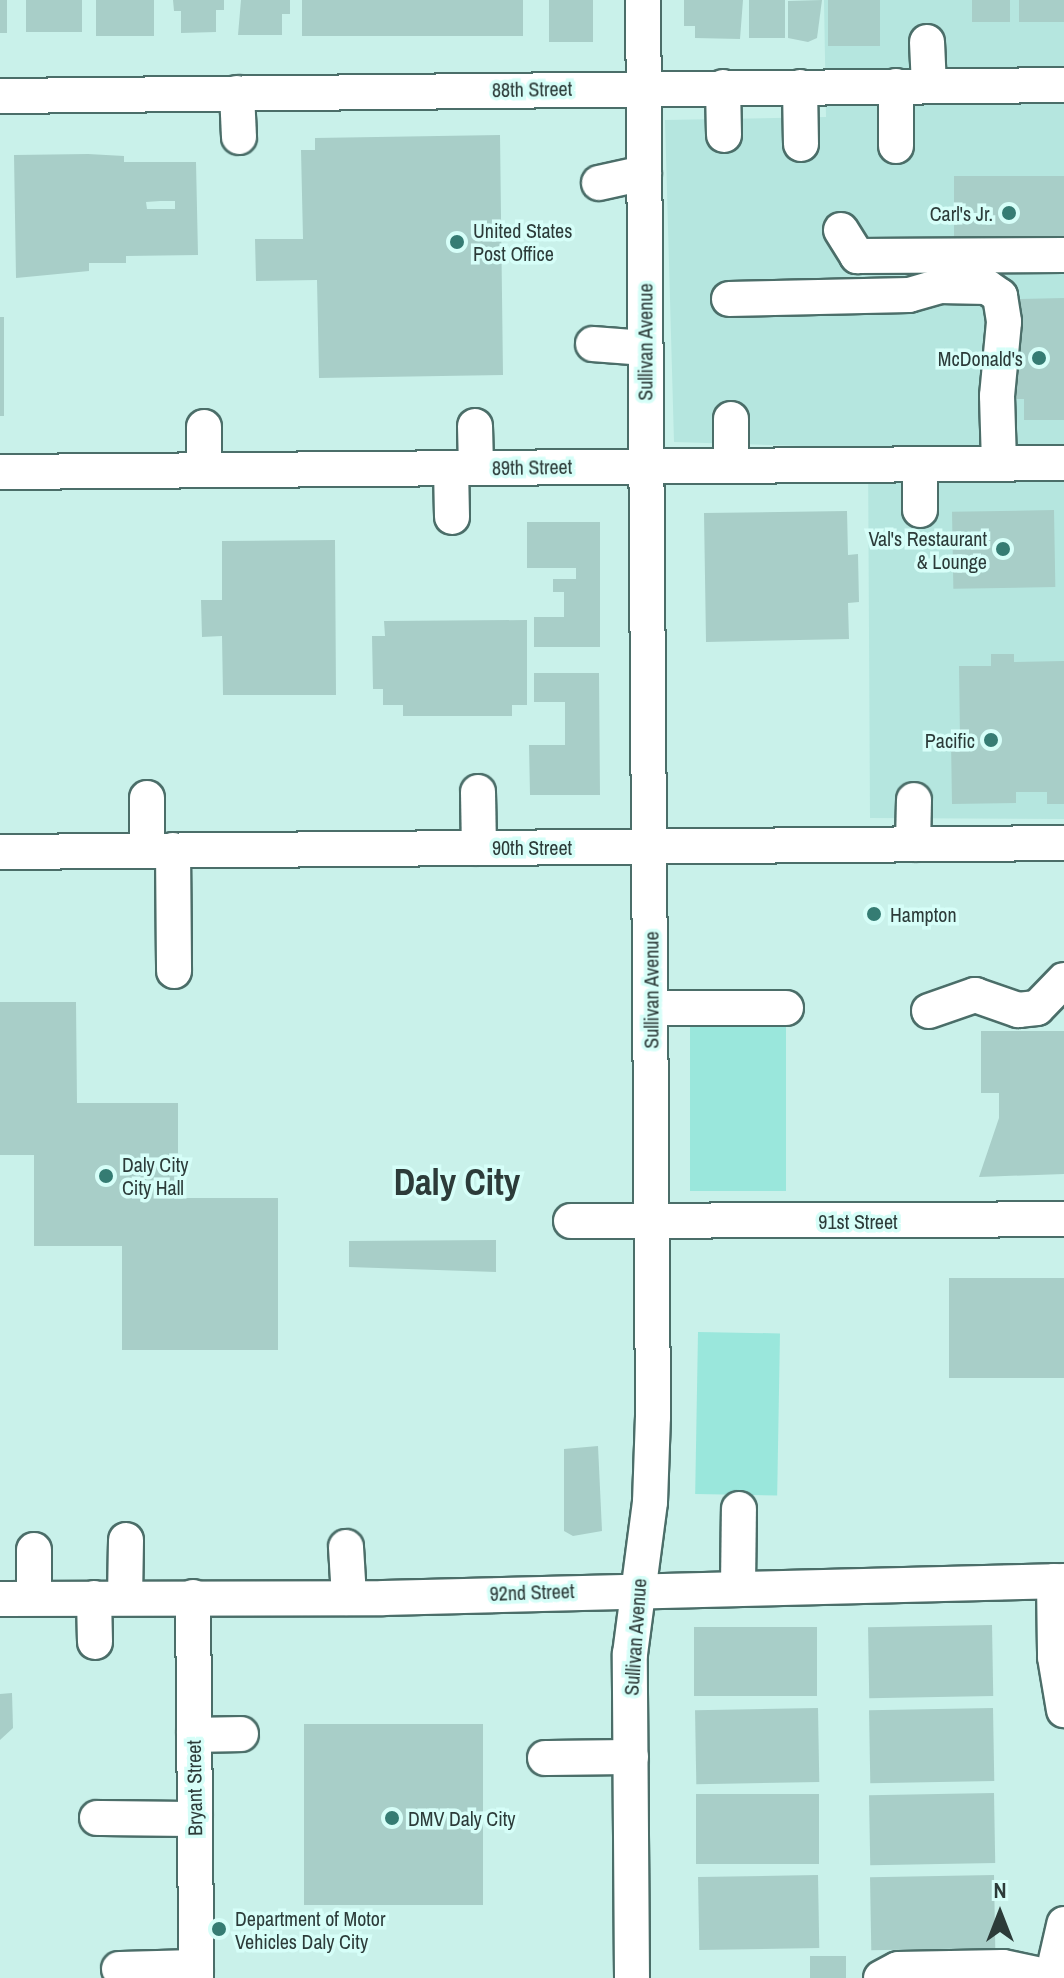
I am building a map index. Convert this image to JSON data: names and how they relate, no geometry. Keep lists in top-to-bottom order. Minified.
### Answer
{"streets":{"street":["88th Street","Sullivan Avenue","89th Street","90th Street","91st Street","92nd Street","Bryant Street"]},"crossings":[["88th Street","Sullivan Avenue"],["Sullivan Avenue","89th Street"],["Sullivan Avenue","90th Street"],["Sullivan Avenue","91st Street"],["Sullivan Avenue","92nd Street"],["92nd Street","Bryant Street"]],"districts":["Daly City"],"places":["Carl's Jr.","United States Post Office","McDonald's","Val's Restaurant & Lounge","Pacific","Hampton","Daly City City Hall","DMV Daly City","Department of Motor Vehicles Daly City"],"north":"top"}
